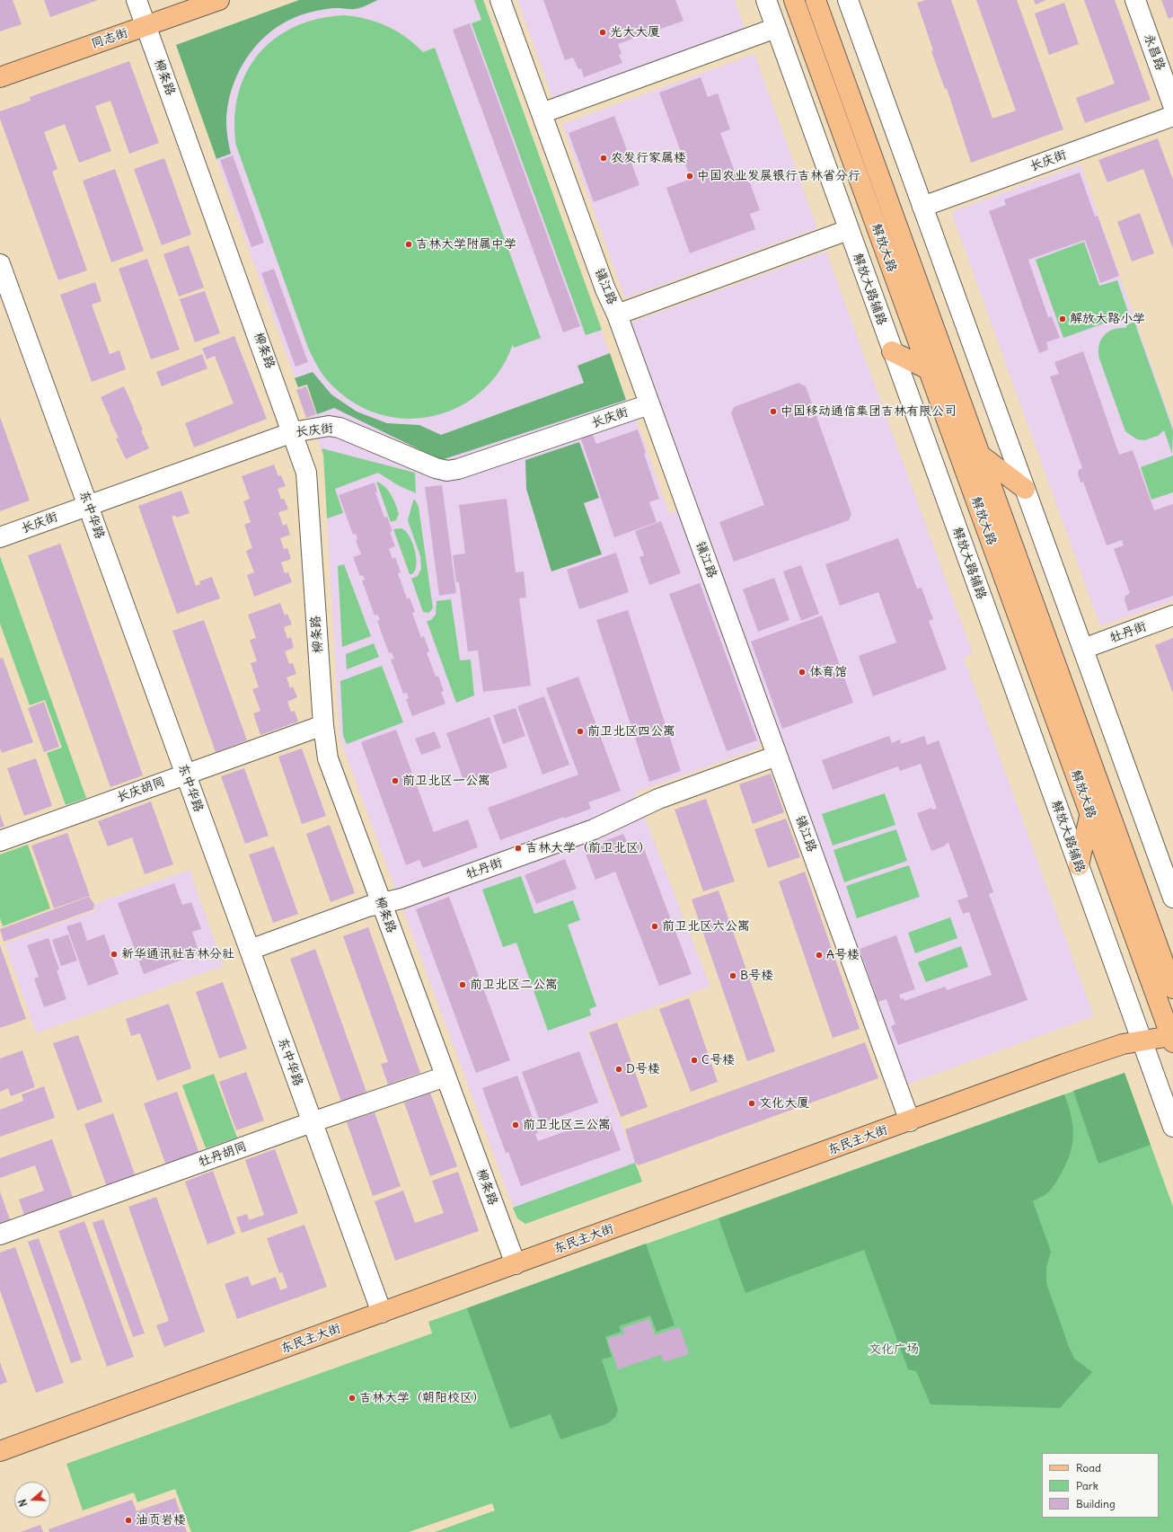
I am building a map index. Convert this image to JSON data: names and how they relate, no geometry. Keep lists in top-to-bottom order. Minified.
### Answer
{"streets":{"main road":["同志街","解放大路","东民主大街"],"street":["永昌路","柳条路","长庆街","镇江路","解放大路辅路","东中华路","牡丹街","长庆胡同","牡丹胡同"]},"crossings":[["同志街","柳条路"],["柳条路","长庆街"],["柳条路","牡丹街"],["柳条路","长庆胡同"],["柳条路","东民主大街"],["柳条路","牡丹胡同"],["长庆街","镇江路"],["长庆街","东中华路"],["解放大路","东民主大街"],["镇江路","牡丹街"],["镇江路","东民主大街"],["解放大路辅路","东民主大街"],["东中华路","牡丹街"],["东中华路","长庆胡同"],["东中华路","东民主大街"],["东中华路","牡丹胡同"]],"parks":["文化广场"],"places":["光大大厦","农发行家属楼","中国农业发展银行吉林省分行","吉林大学附属中学","解放大路小学","中国移动通信集团吉林有限公司","体育馆","前卫北区四公寓","前卫北区一公寓","吉林大学（前卫北区）","前卫北区六公寓","新华通讯社吉林分社","A号楼","B号楼","前卫北区二公寓","C号楼","D号楼","文化大厦","前卫北区三公寓","吉林大学（朝阳校区）","油页岩楼"],"legend":["Road","Park","Building"],"north":"left"}
